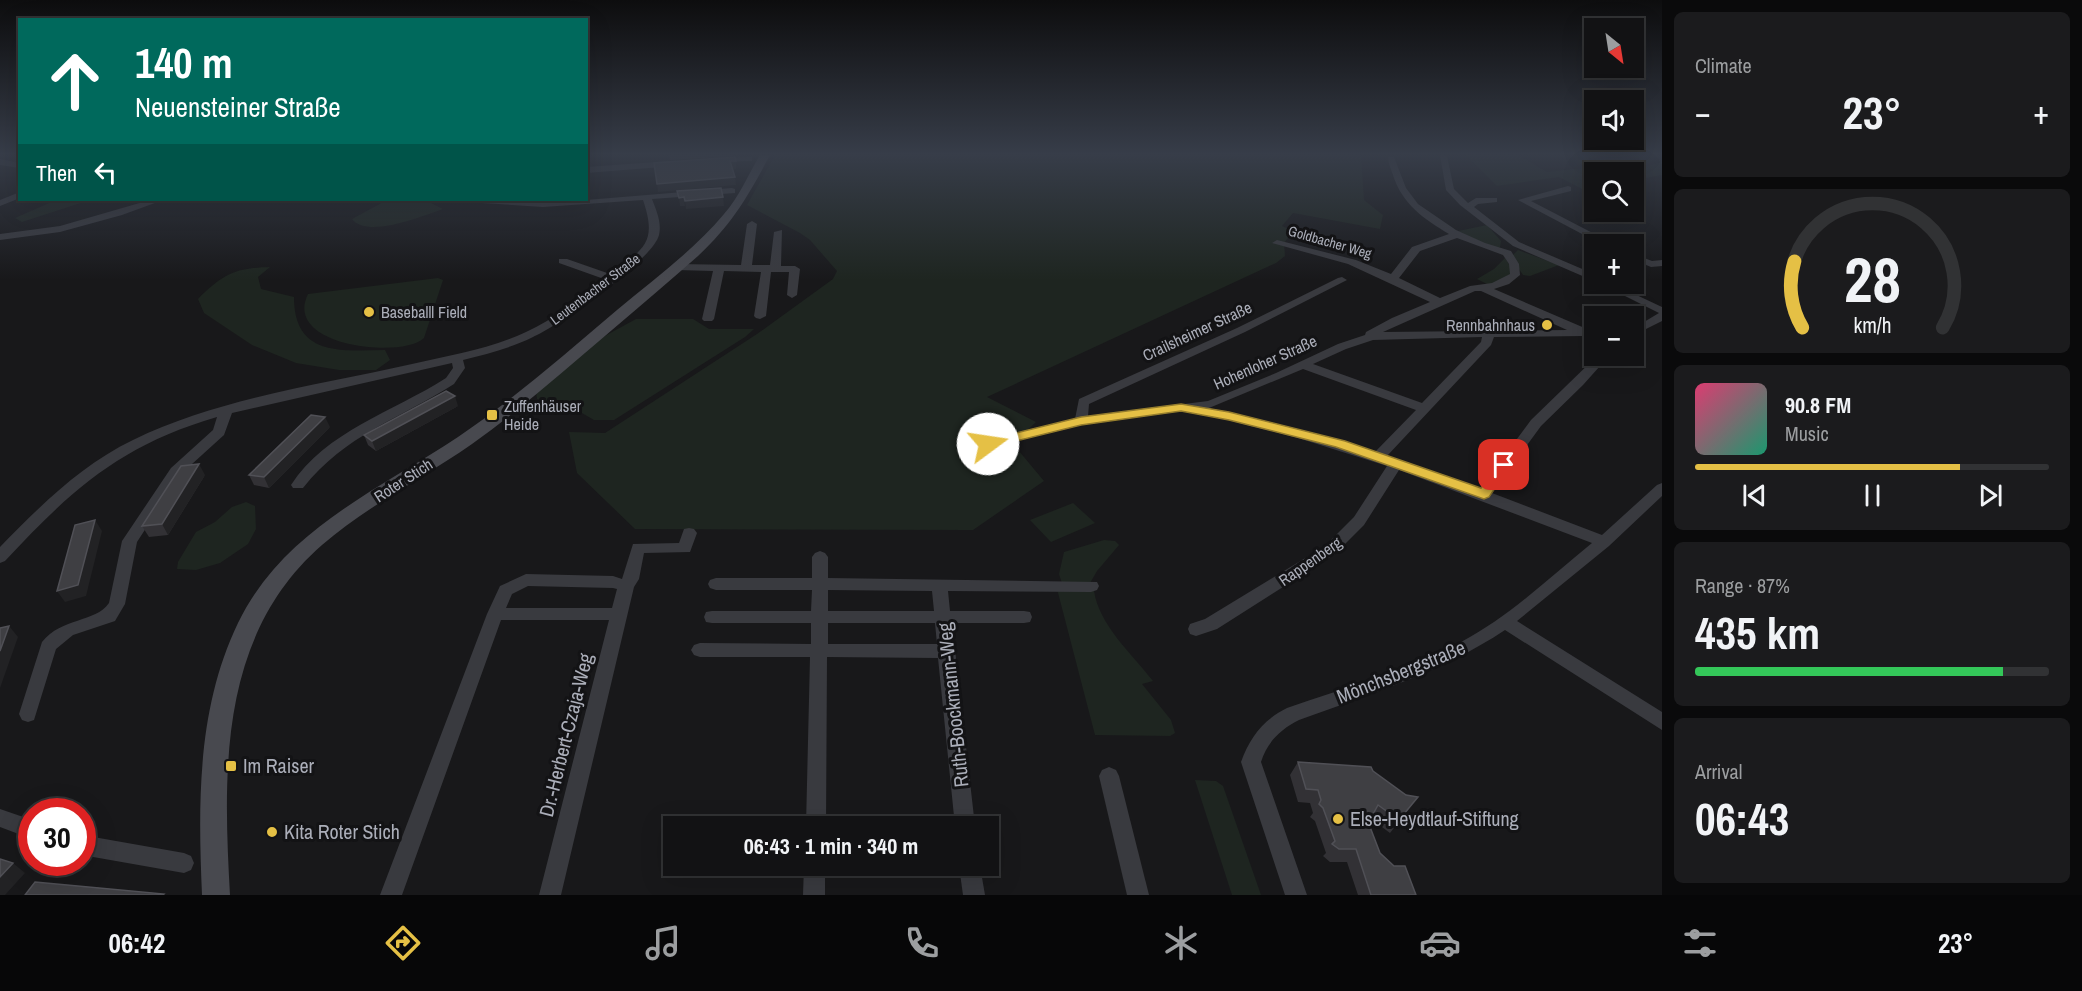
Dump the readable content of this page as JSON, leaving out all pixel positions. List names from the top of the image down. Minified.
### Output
{"streets":{"street":["Goldbacher Weg","Leutenbacher Straße","Crailsheimer Straße","Hohenloher Straße","Roter Stich","Rappenberg","Mönchsbergstraße","Ruth-Boockmann-Weg","Dr.-Herbert-Czaja-Weg"]},"crossings":[["Crailsheimer Straße","Hohenloher Straße"]],"places":{"other":["Baseballl Field","Rennbahnhaus","Else-Heydtlauf-Stiftung","Kita Roter Stich"],"transit":["Zuffenhäuser Heide","Im Raiser"]},"north":"bottom right","page":{"tile":["Climate",["Range · 87%","435 km"],["Arrival","06:43"]],"map_buttons":["+","−"],"turn":["140 m","Neuensteiner Straße"],"heat":["−","23°","+"],"then":"Then","song":["90.8 FM","Music"],"limit":"30","trip":"06:43 · 1 min · 340 m","tabs":["06:42","23°"],"gauge":["28","km/h"]}}
